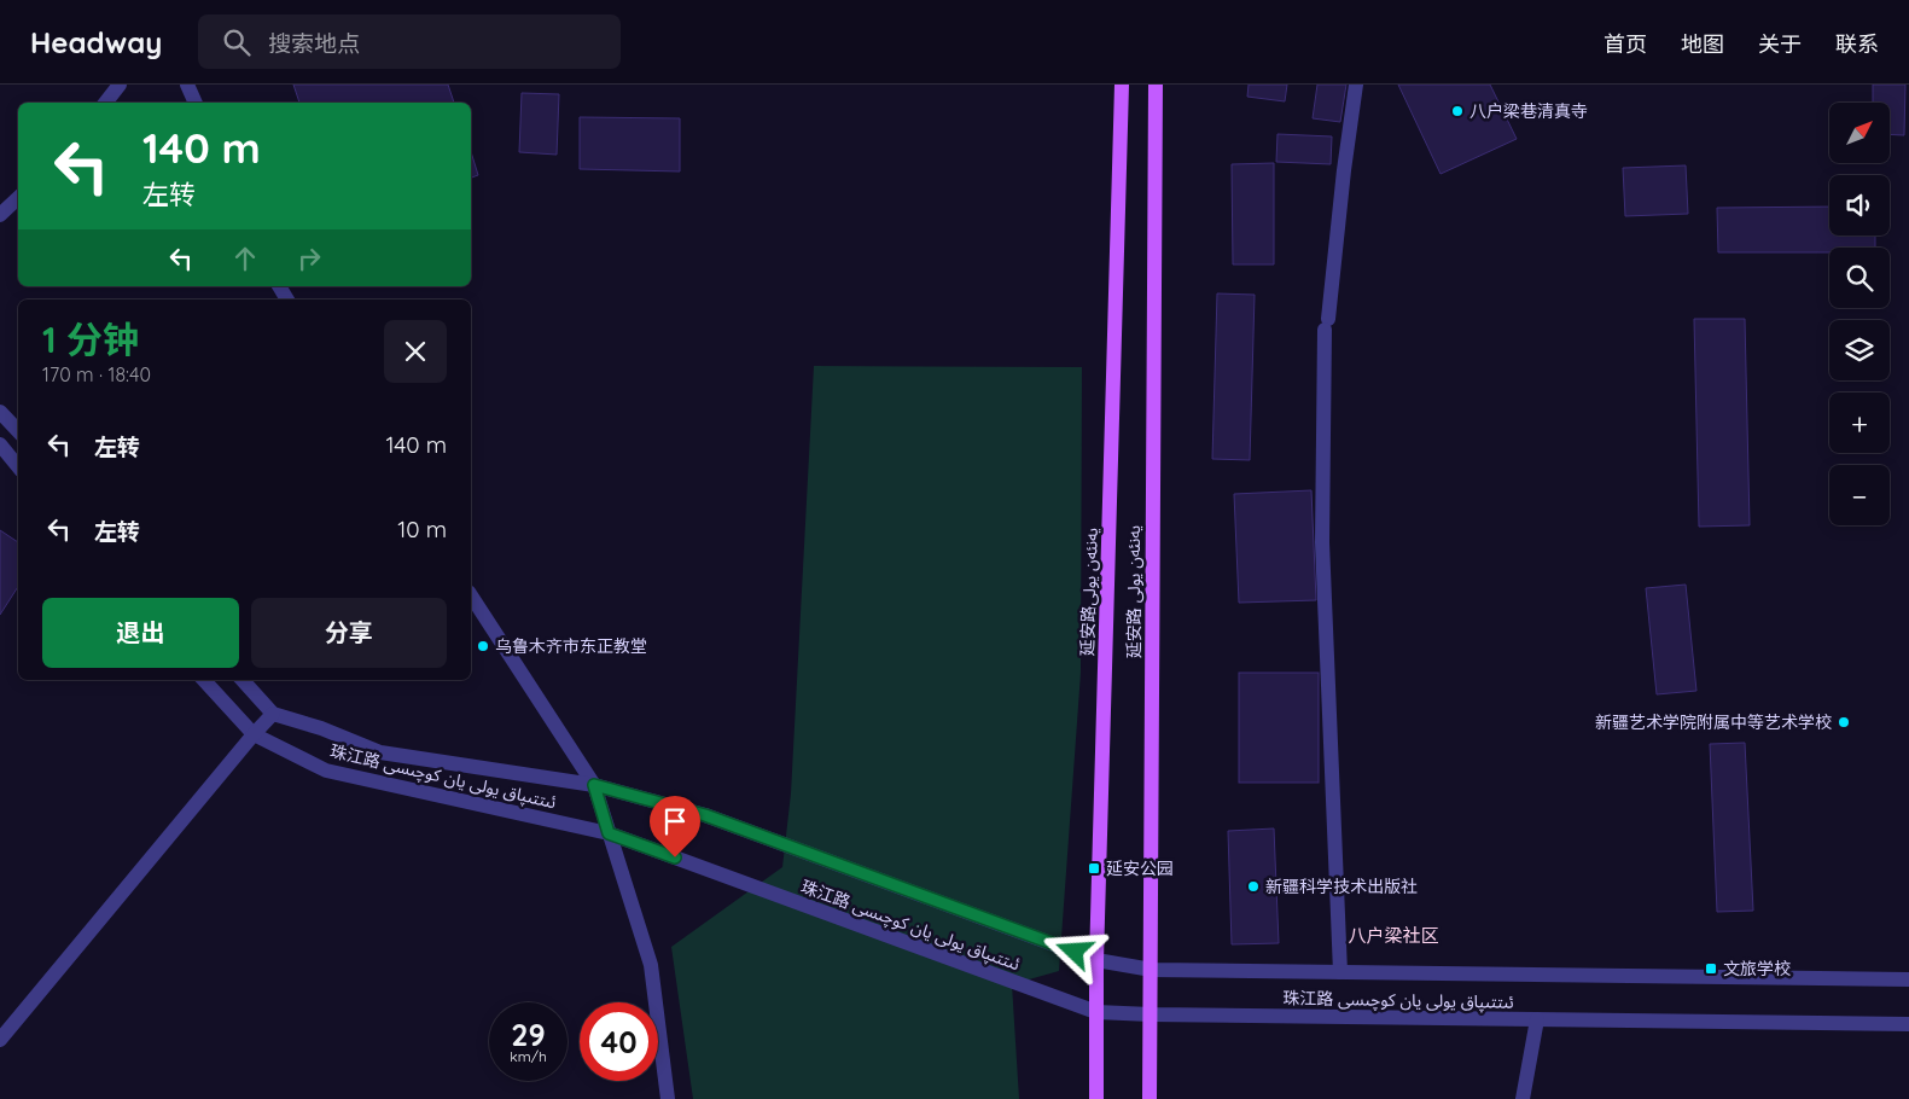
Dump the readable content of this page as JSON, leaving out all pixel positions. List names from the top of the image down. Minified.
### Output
{"streets":{"main road":["延安路يەنئەن يولى","延安路 يەنئەن يولى"],"street":["珠江路 ئىتتىپاق يولى يان كوچىسى"]},"crossings":[["延安路يەنئەن يولى","珠江路 ئىتتىپاق يولى يان كوچىسى"],["延安路 يەنئەن يولى","珠江路 ئىتتىپاق يولى يان كوچىسى"]],"districts":["八户梁社区"],"places":{"other":["八户梁巷清真寺","乌鲁木齐市东正教堂","新疆艺术学院附属中等艺术学校","新疆科学技术出版社"],"transit":["延安公园","文旅学校"]},"north":"top right","page":{"header":"Headway","search":"搜索地点","nav":["首页","地图","关于","联系"],"map_buttons":["+","−"],"turn":["140 m","左转"],"heading":["1 分钟","170 m · 18:40"],"list":[{"name":"左转","value":"140 m"},{"name":"左转","value":"10 m"}],"buttons":["退出","分享"],"speed":"29 km/h","limit":"40"}}
